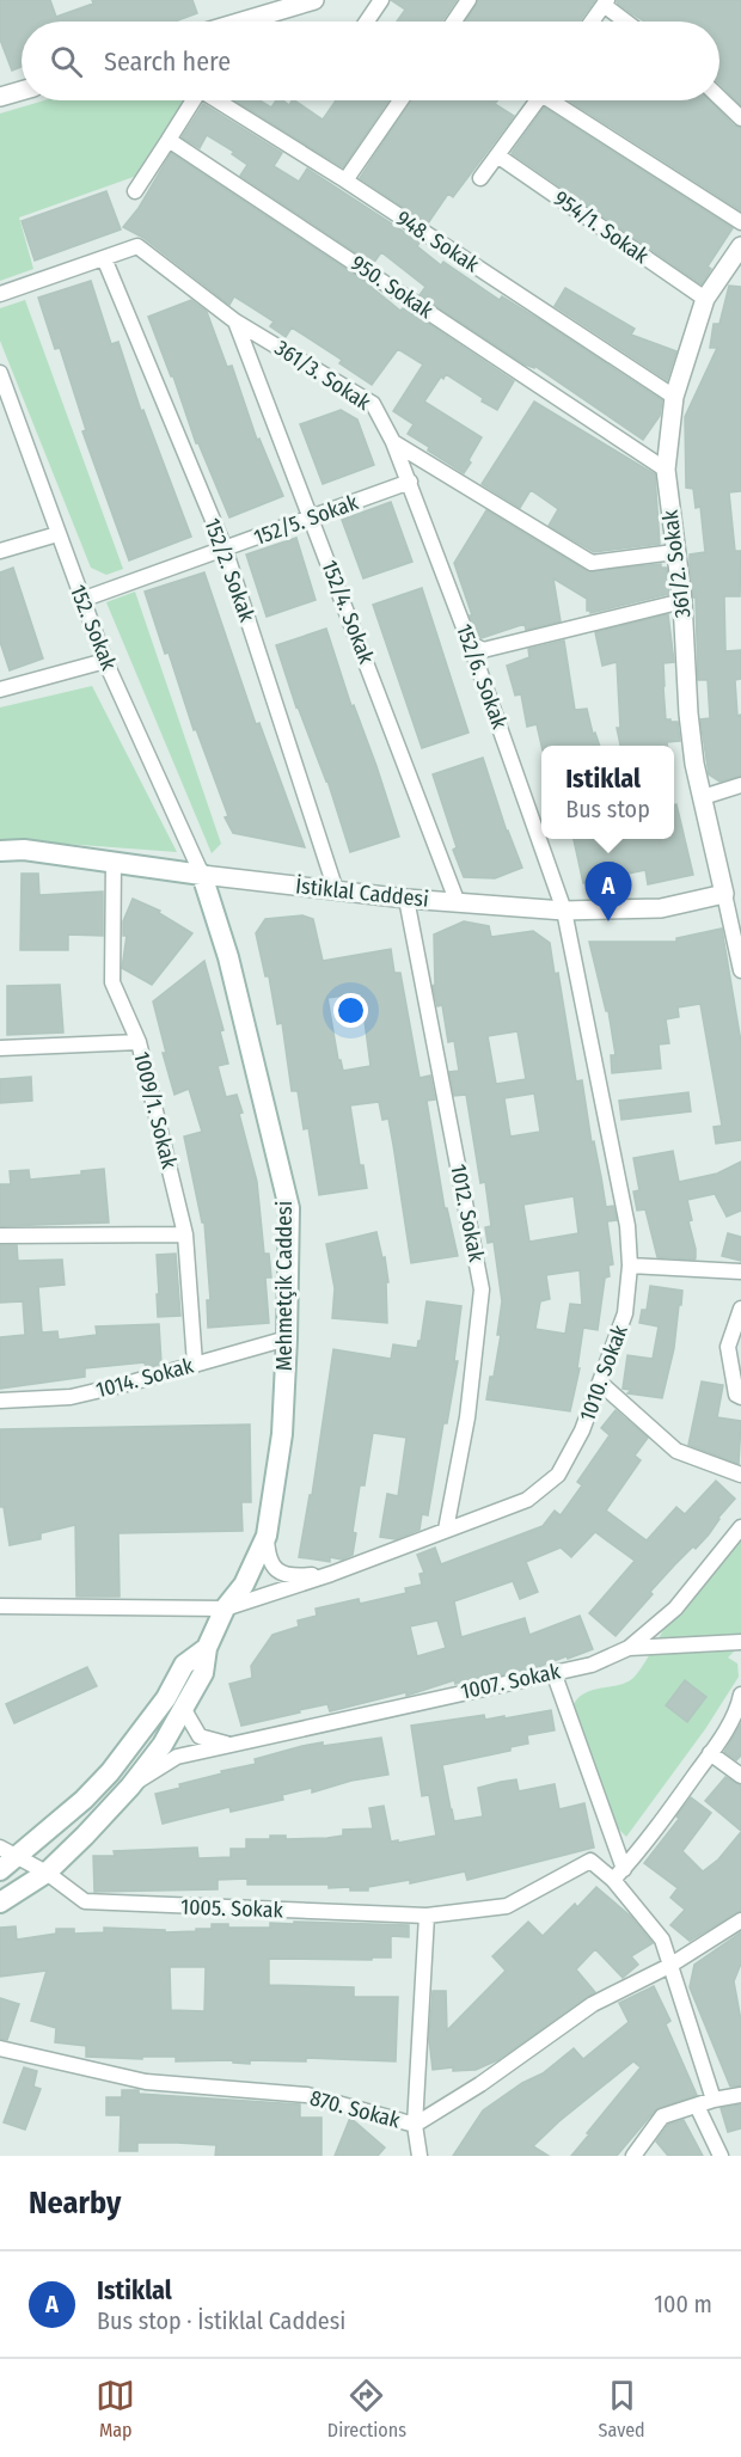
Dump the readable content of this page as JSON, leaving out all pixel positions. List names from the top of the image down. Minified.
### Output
{"streets":{"main road":["İstiklal Caddesi","Mehmetçik Caddesi"],"street":["954/1. Sokak","948. Sokak","950. Sokak","361/3. Sokak","152/5. Sokak","361/2. Sokak","152/2. Sokak","152/4. Sokak","152. Sokak","152/6. Sokak","1009/1. Sokak","1012. Sokak","1010. Sokak","1014. Sokak","1007. Sokak","1005. Sokak","870. Sokak"]},"crossings":[["954/1. Sokak","361/2. Sokak"],["948. Sokak","361/2. Sokak"],["950. Sokak","361/2. Sokak"],["361/3. Sokak","152/2. Sokak"],["361/3. Sokak","152/4. Sokak"],["361/3. Sokak","152/6. Sokak"],["152/5. Sokak","152/2. Sokak"],["152/5. Sokak","152/4. Sokak"],["152/5. Sokak","152. Sokak"],["152/5. Sokak","152/6. Sokak"],["361/2. Sokak","İstiklal Caddesi"],["152/2. Sokak","İstiklal Caddesi"],["152/4. Sokak","İstiklal Caddesi"],["152. Sokak","İstiklal Caddesi"],["152. Sokak","Mehmetçik Caddesi"],["152/6. Sokak","İstiklal Caddesi"],["152/6. Sokak","1010. Sokak"],["İstiklal Caddesi","1009/1. Sokak"],["İstiklal Caddesi","1012. Sokak"],["İstiklal Caddesi","Mehmetçik Caddesi"],["İstiklal Caddesi","1010. Sokak"],["1009/1. Sokak","1014. Sokak"],["1012. Sokak","1010. Sokak"],["Mehmetçik Caddesi","1010. Sokak"],["Mehmetçik Caddesi","1014. Sokak"],["Mehmetçik Caddesi","1007. Sokak"],["Mehmetçik Caddesi","1005. Sokak"]],"page":{"search":"Search here","popup":["Istiklal","Bus stop"],"pins":"A","heading":"Nearby","list":[{"mark":"A","name":"Istiklal","note":"Bus stop · İstiklal Caddesi","value":"100 m"}],"nav":["Map","Directions","Saved"]}}
